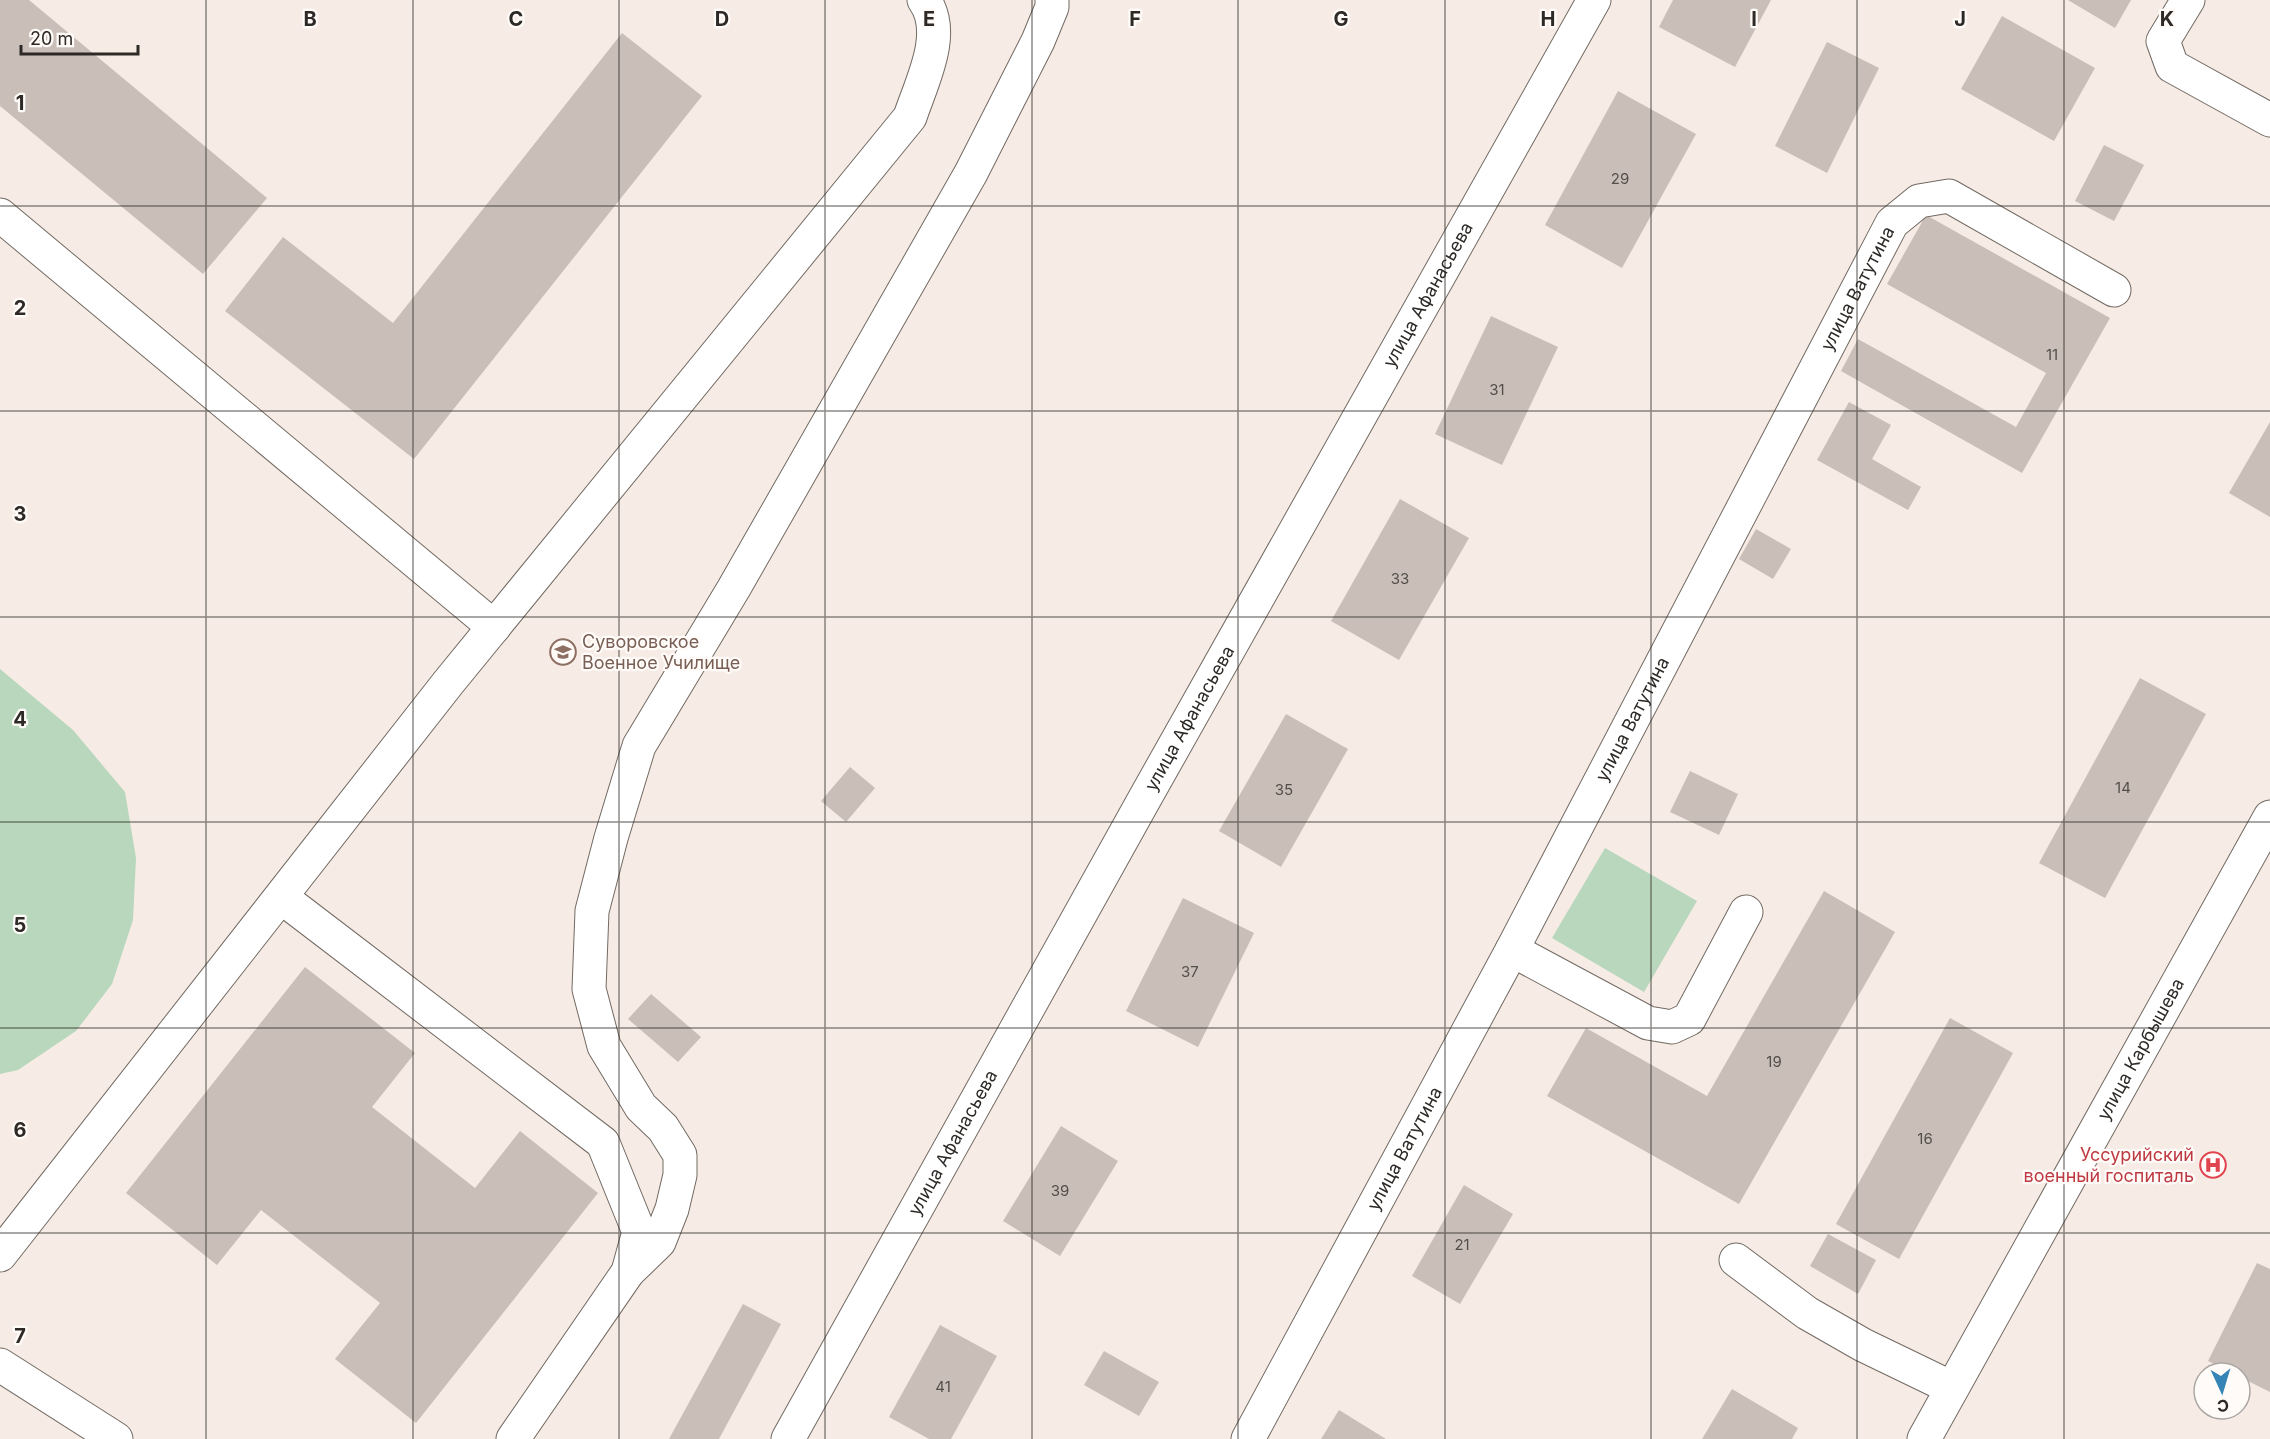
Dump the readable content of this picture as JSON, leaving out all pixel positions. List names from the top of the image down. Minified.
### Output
{"streets":{"street":["улица Ватутина","улица Афанасьева","улица Карбышева"]},"places":{"school or university":["Суворовское Военное Училище"],"hospital":["Уссурийский военный госпиталь"]},"house_numbers":["29","11","31","33","14","35","37","19","16","39","21","41"],"scale_bar":"20 m","north":"bottom","grid":{"columns":["B","C","D","E","F","G","H","I","J","K"],"rows":["1","2","3","4","5","6","7"]}}
